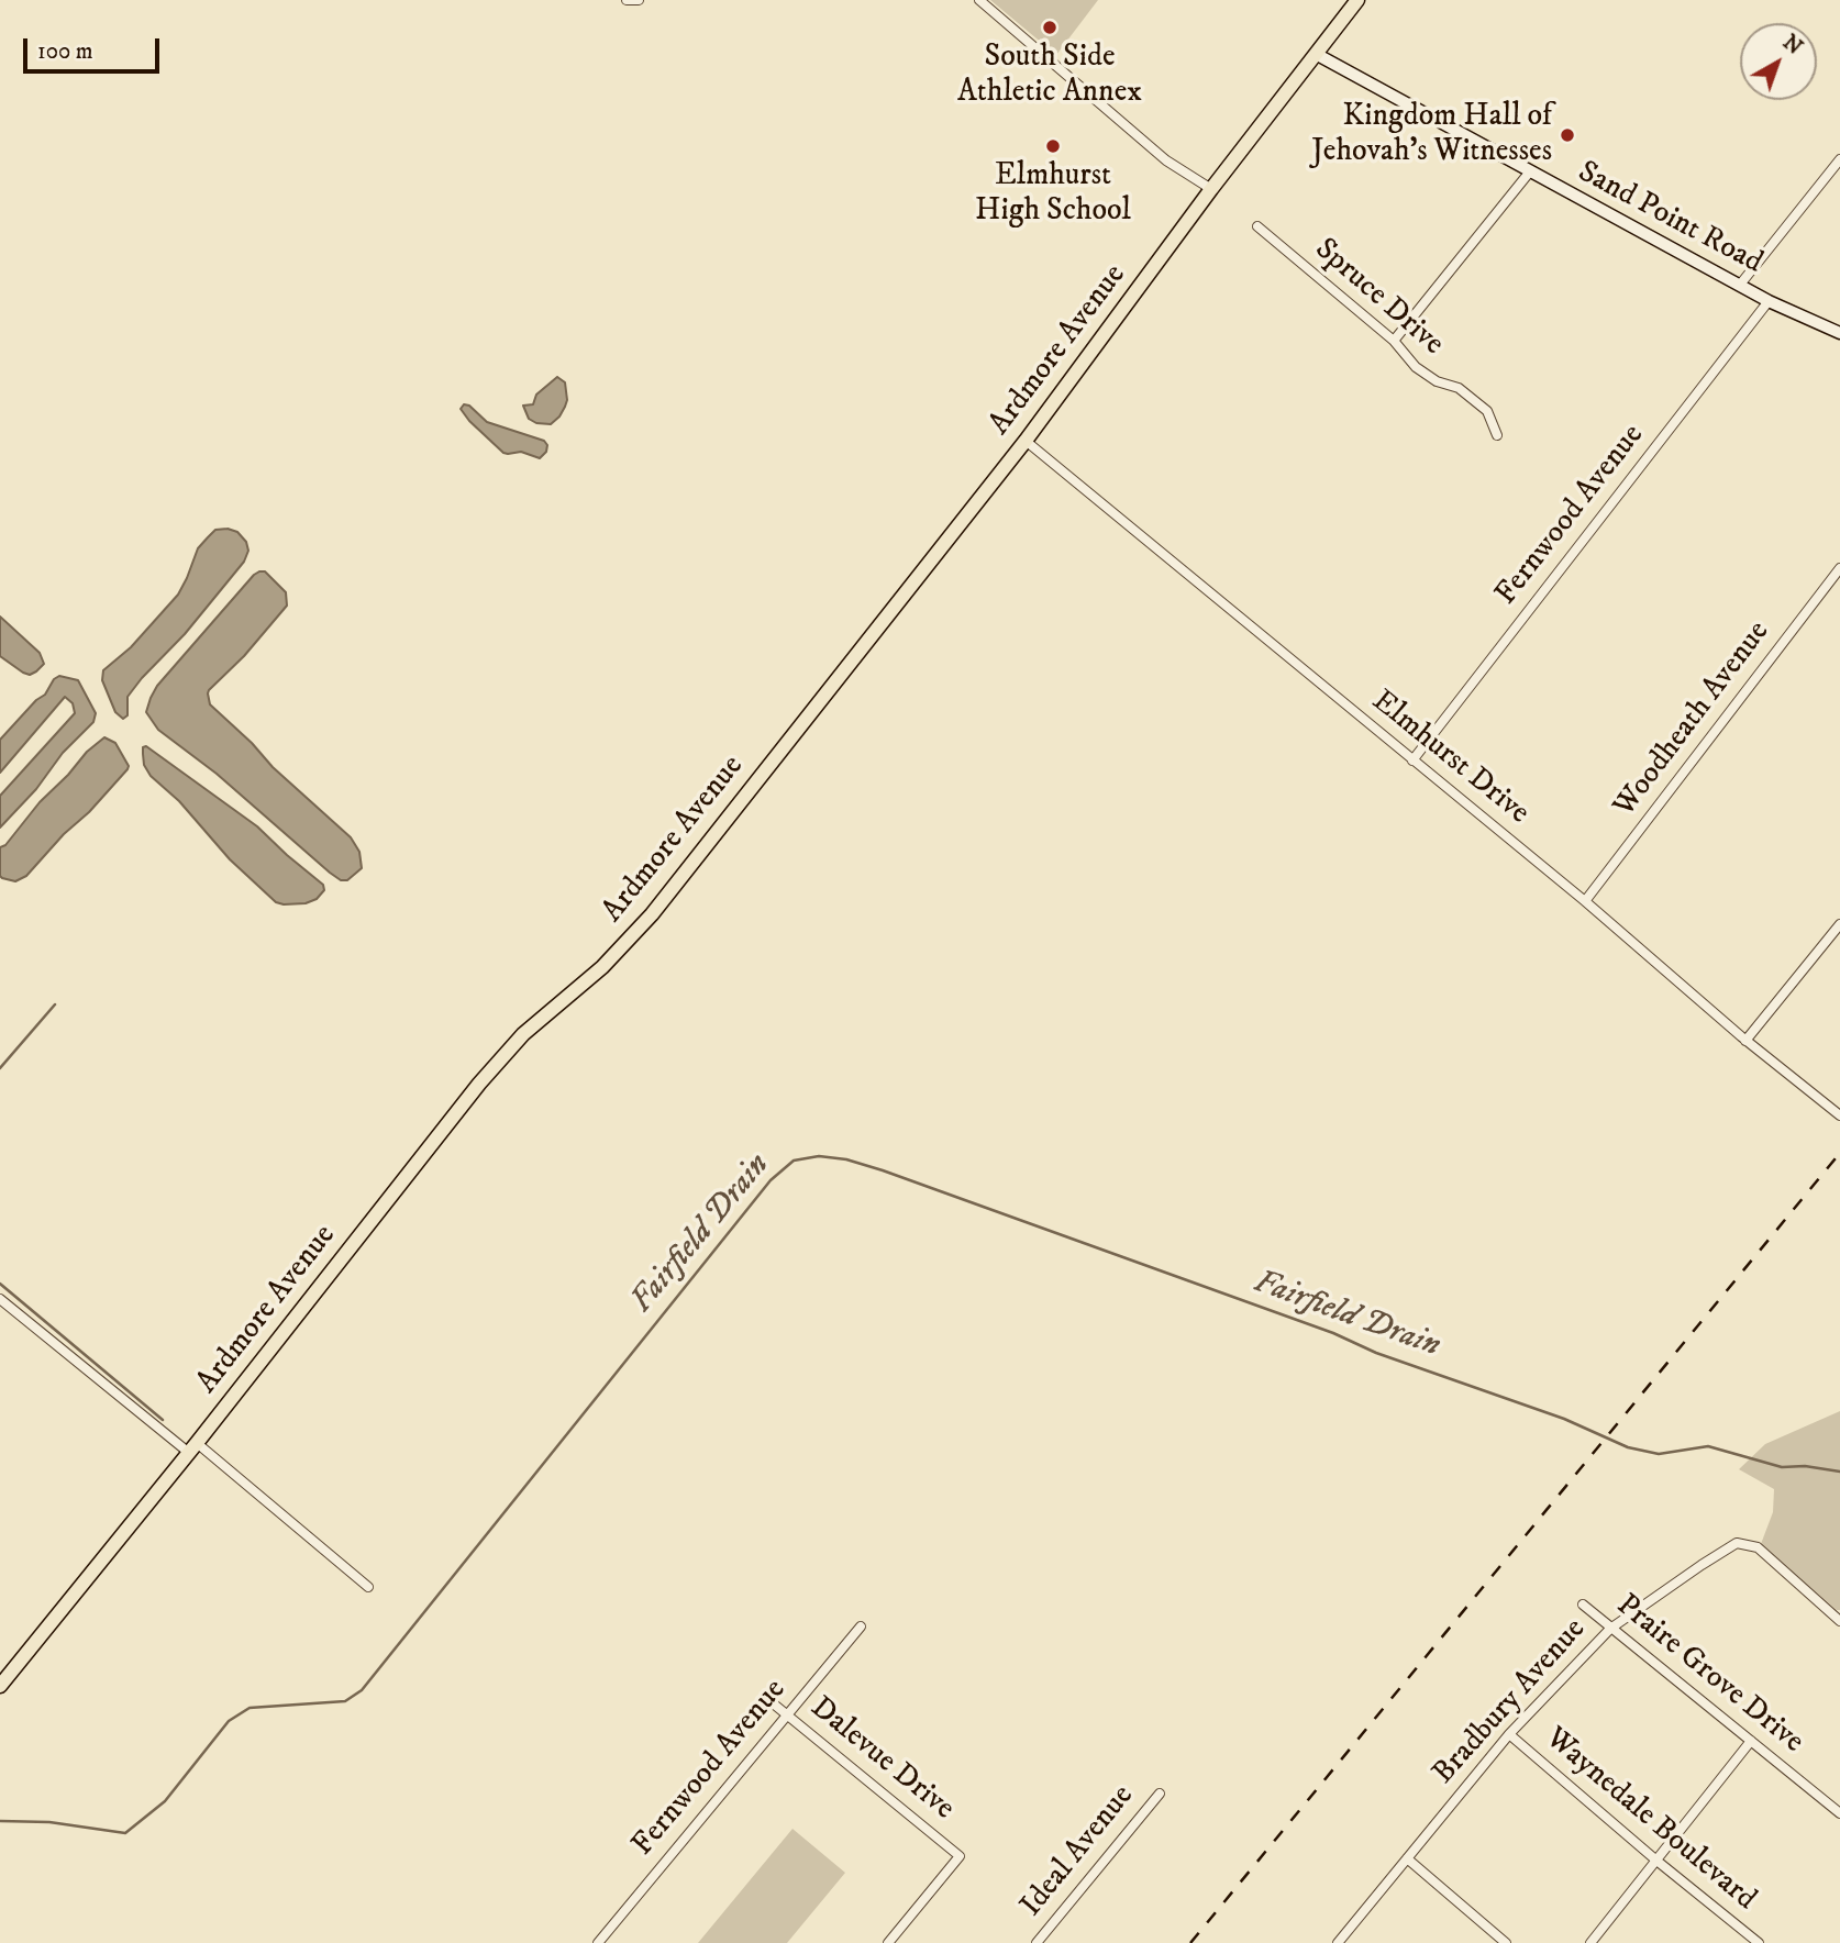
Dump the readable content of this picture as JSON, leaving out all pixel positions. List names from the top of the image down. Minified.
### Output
{"streets":{"main road":["Ardmore Avenue"],"street":["Sand Point Road","Spruce Drive","Fernwood Avenue","Woodheath Avenue","Elmhurst Drive","Praire Grove Drive","Bradbury Avenue","Dalevue Drive","Waynedale Boulevard","Ideal Avenue"]},"crossings":[["Sand Point Road","Ardmore Avenue"],["Sand Point Road","Fernwood Avenue"],["Ardmore Avenue","Elmhurst Drive"],["Fernwood Avenue","Elmhurst Drive"],["Fernwood Avenue","Dalevue Drive"],["Woodheath Avenue","Elmhurst Drive"],["Praire Grove Drive","Bradbury Avenue"],["Bradbury Avenue","Waynedale Boulevard"]],"water":["Fairfield Drain"],"places":["South Side Athletic Annex","Kingdom Hall of Jehovah's Witnesses","Elmhurst High School"],"scale_bar":"100 m","north":"top right"}
